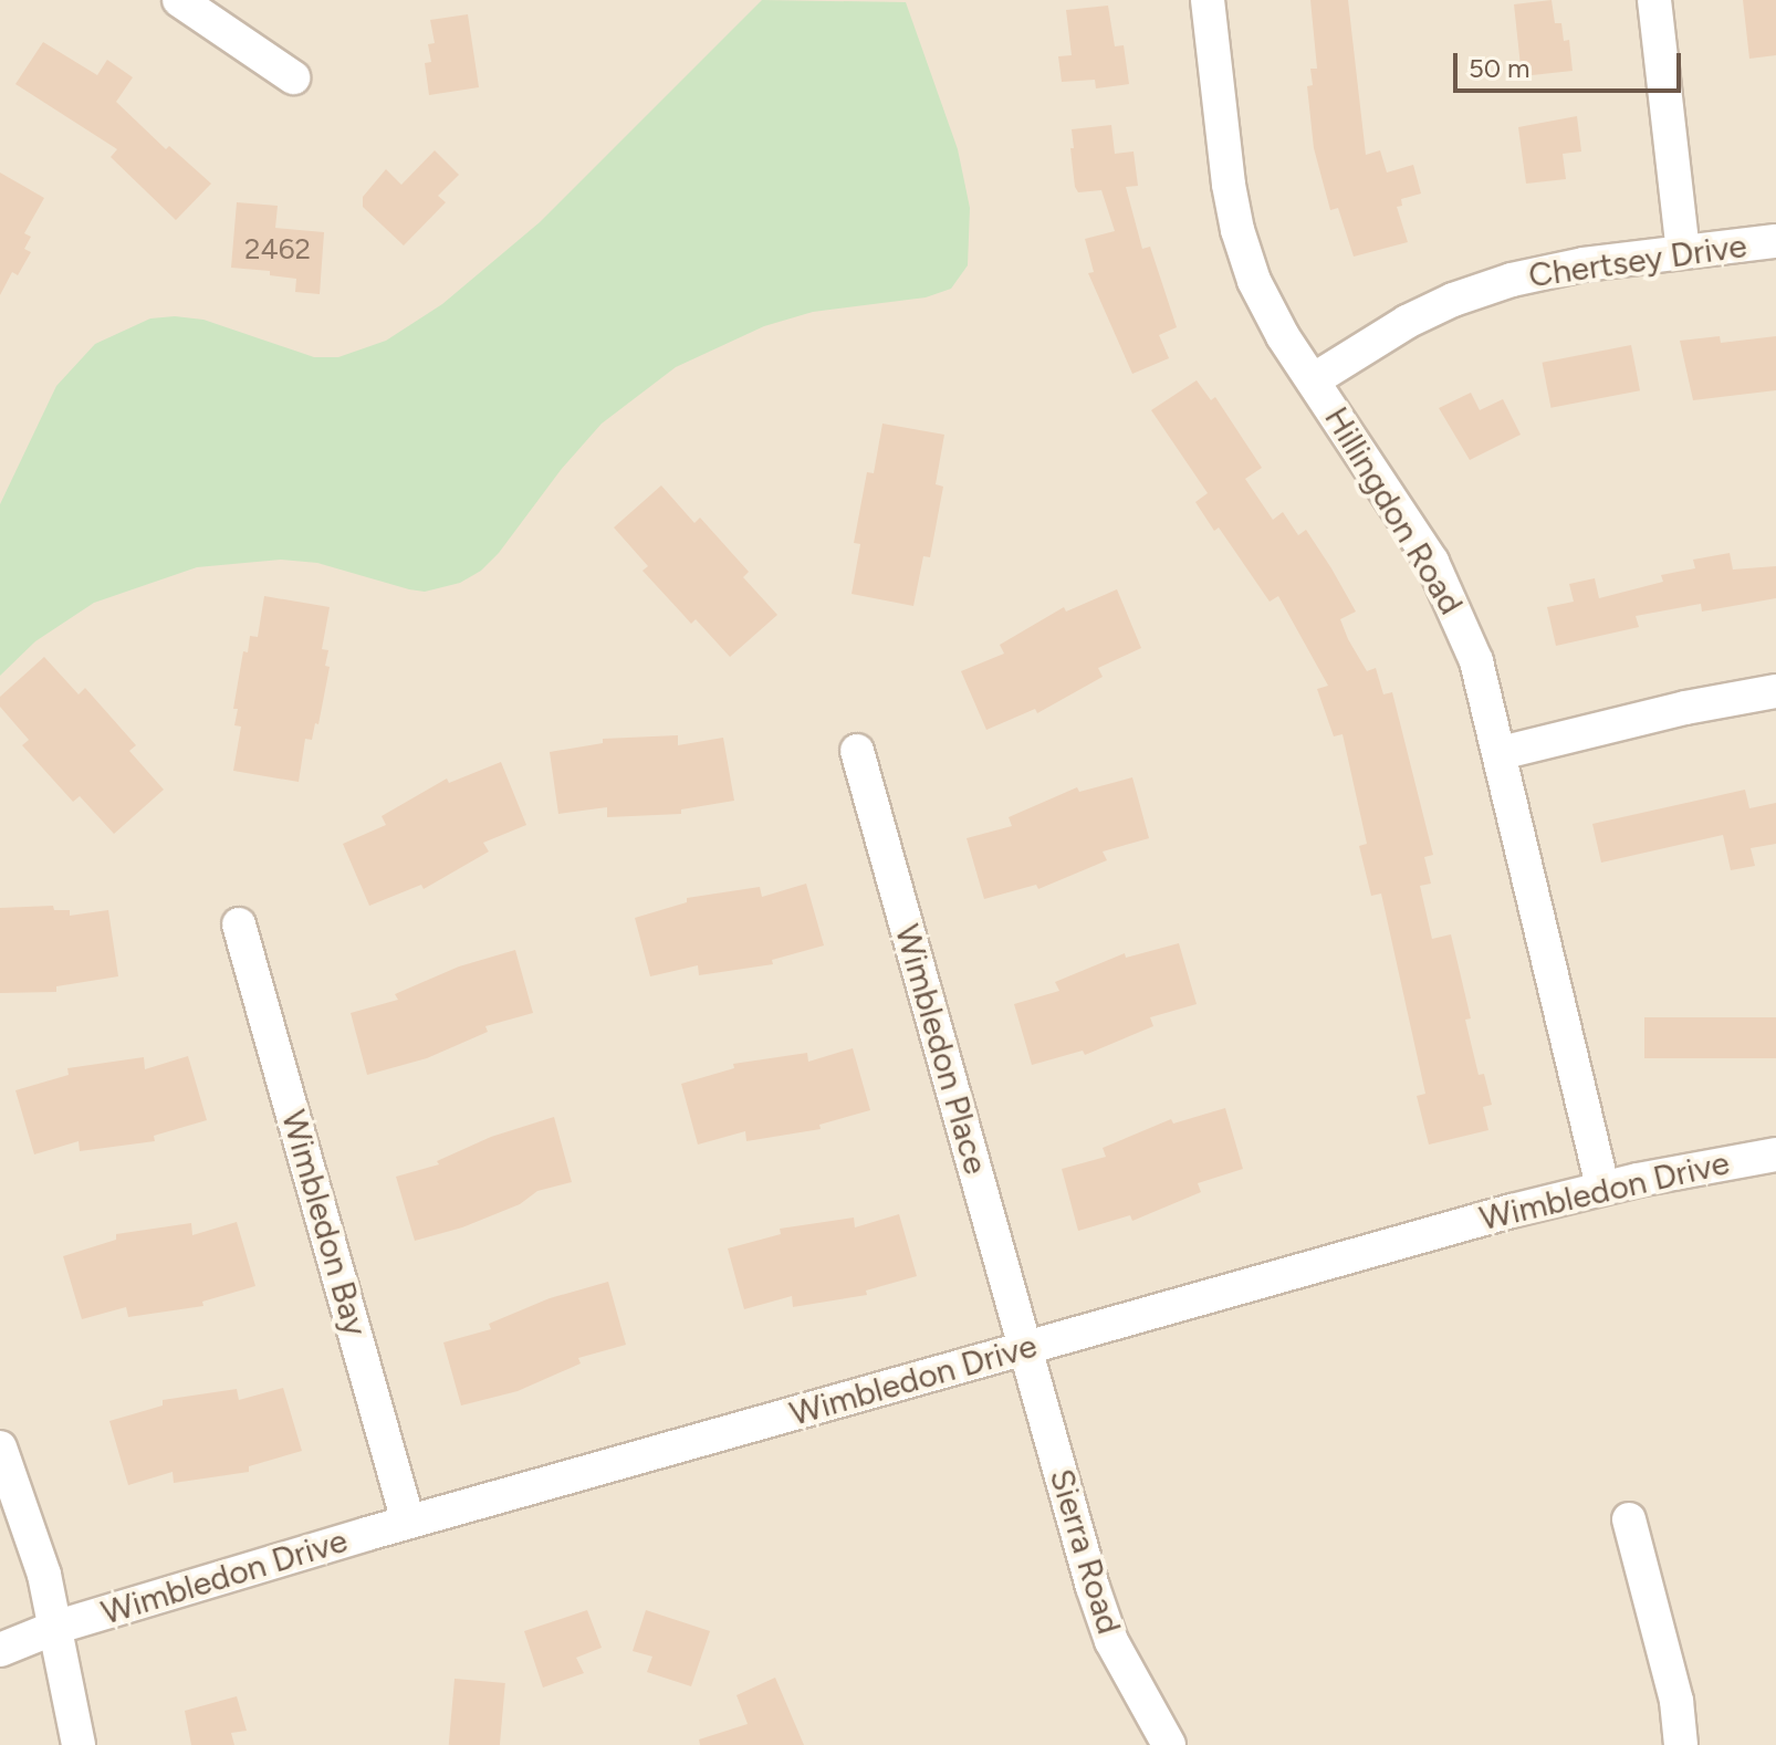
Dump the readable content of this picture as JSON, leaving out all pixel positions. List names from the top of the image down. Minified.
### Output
{"streets":{"street":["Chertsey Drive","Hillingdon Road","Wimbledon Place","Wimbledon Drive","Wimbledon Bay","Sierra Road"]},"crossings":[["Chertsey Drive","Hillingdon Road"],["Hillingdon Road","Wimbledon Drive"],["Wimbledon Place","Wimbledon Drive"],["Wimbledon Place","Sierra Road"],["Wimbledon Drive","Wimbledon Bay"],["Wimbledon Drive","Sierra Road"]],"house_numbers":["2462"],"scale_bar":"50 m"}
